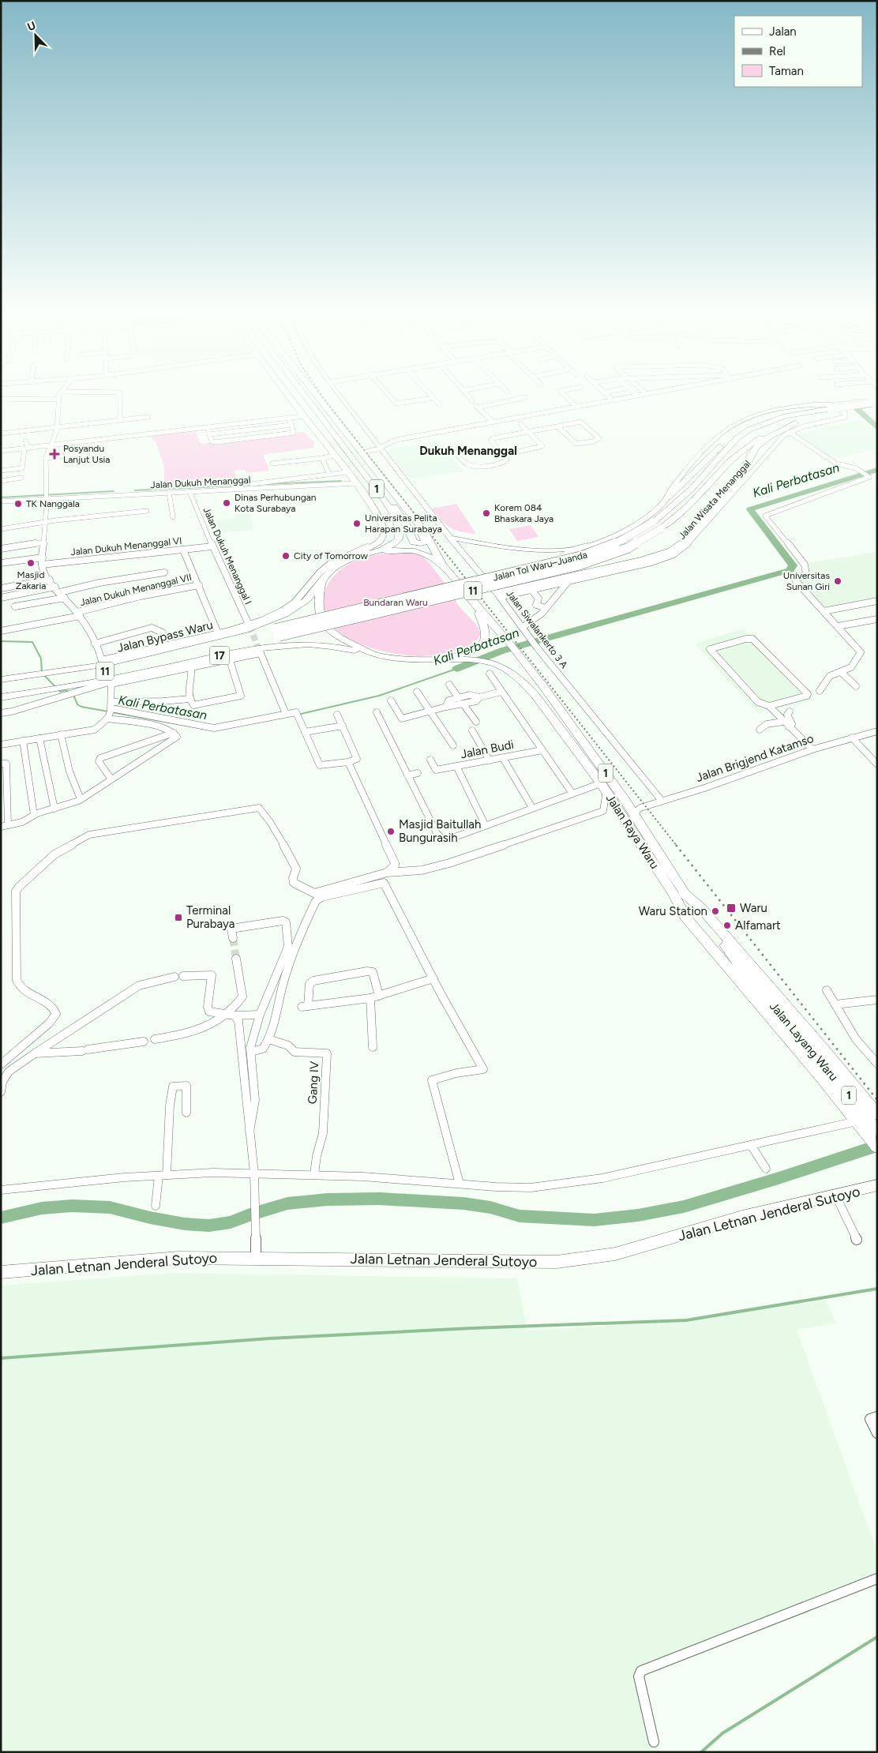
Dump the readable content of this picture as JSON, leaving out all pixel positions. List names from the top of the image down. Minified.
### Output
{"streets":{"highway":["1","Jalan Tol Waru–Juanda","11","Jalan Bypass Waru","17","Jalan Raya Waru","Jalan Layang Waru","Jalan Letnan Jenderal Sutoyo"],"main road":["Jalan Siwalankerto 3 A"],"street":["Jalan Dukuh Menanggal","Jalan Wisata Menanggal","Jalan Dukuh Menanggal VI","Jalan Dukuh Menanggal I","Jalan Dukuh Menanggal VII","Jalan Budi","Jalan Brigjend Katamso","Gang IV"]},"crossings":[["Jalan Dukuh Menanggal","1"],["Jalan Dukuh Menanggal","Jalan Dukuh Menanggal I"],["1","Jalan Bypass Waru"],["1","Jalan Raya Waru"],["Jalan Wisata Menanggal","Jalan Tol Waru–Juanda"],["Jalan Wisata Menanggal","Jalan Siwalankerto 3 A"],["Jalan Dukuh Menanggal VI","Jalan Dukuh Menanggal I"],["Jalan Dukuh Menanggal I","Jalan Bypass Waru"],["Jalan Tol Waru–Juanda","Jalan Bypass Waru"],["Jalan Siwalankerto 3 A","Jalan Brigjend Katamso"],["Jalan Bypass Waru","Jalan Raya Waru"],["Jalan Raya Waru","Jalan Layang Waru"]],"districts":["Dukuh Menanggal"],"water":["Kali Perbatasan"],"parks":["Bundaran Waru"],"places":{"health":["Posyandu Lanjut Usia"],"other":["Dinas Perhubungan Kota Surabaya","TK Nanggala","Korem 084 Bhaskara Jaya","Universitas Pelita Harapan Surabaya","City of Tomorrow","Masjid Zakaria","Universitas Sunan Giri","Masjid Baitullah Bungurasih","Waru Station","Alfamart"],"transit":["Waru","Terminal Purabaya"]},"legend":["Jalan","Rel","Taman"],"north":"top left"}
